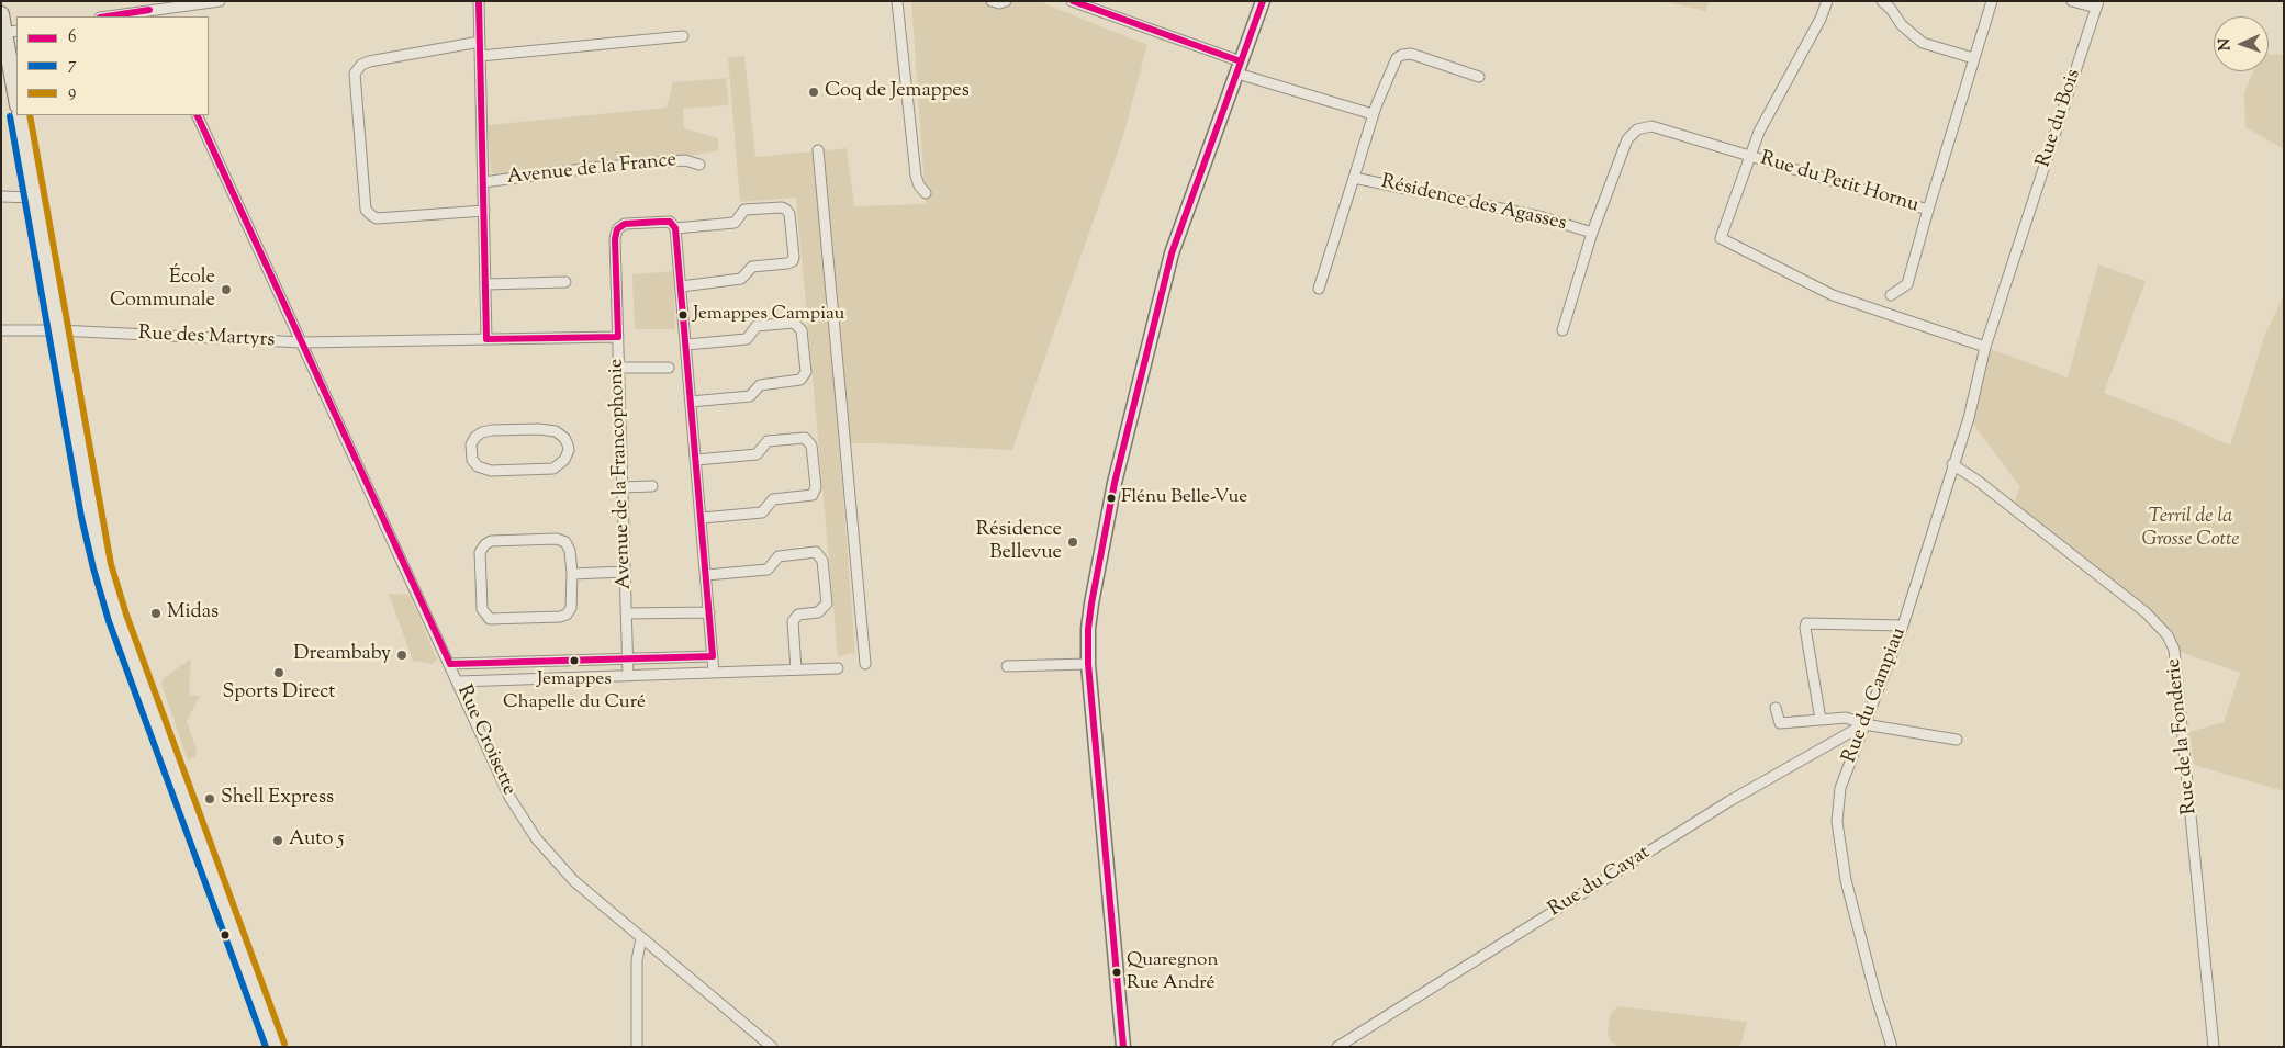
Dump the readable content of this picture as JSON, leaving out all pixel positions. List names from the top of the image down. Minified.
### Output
{"streets":{"street":["Rue du Bois","Avenue de la France","Rue du Petit Hornu","Résidence des Agasses","Rue des Martyrs","Avenue de la Francophonie","Rue du Campiau","Rue de la Fonderie","Rue Croisette","Rue du Cayat"]},"crossings":[["Rue du Bois","Rue du Campiau"],["Rue du Petit Hornu","Résidence des Agasses"],["Rue des Martyrs","Avenue de la Francophonie"],["Rue des Martyrs","Rue Croisette"],["Rue du Campiau","Rue de la Fonderie"],["Rue du Campiau","Rue du Cayat"]],"parks":["Terril de la Grosse Cotte"],"places":["Coq de Jemappes","École Communale","Jemappes Campiau","Flénu Belle-Vue","Résidence Bellevue","Midas","Dreambaby","Jemappes Chapelle du Curé","Sports Direct","Shell Express","Auto 5","Quaregnon Rue André"],"lines":["transit line 6","transit line 9","transit line 7"],"legend":["6","7","9"],"north":"left"}
